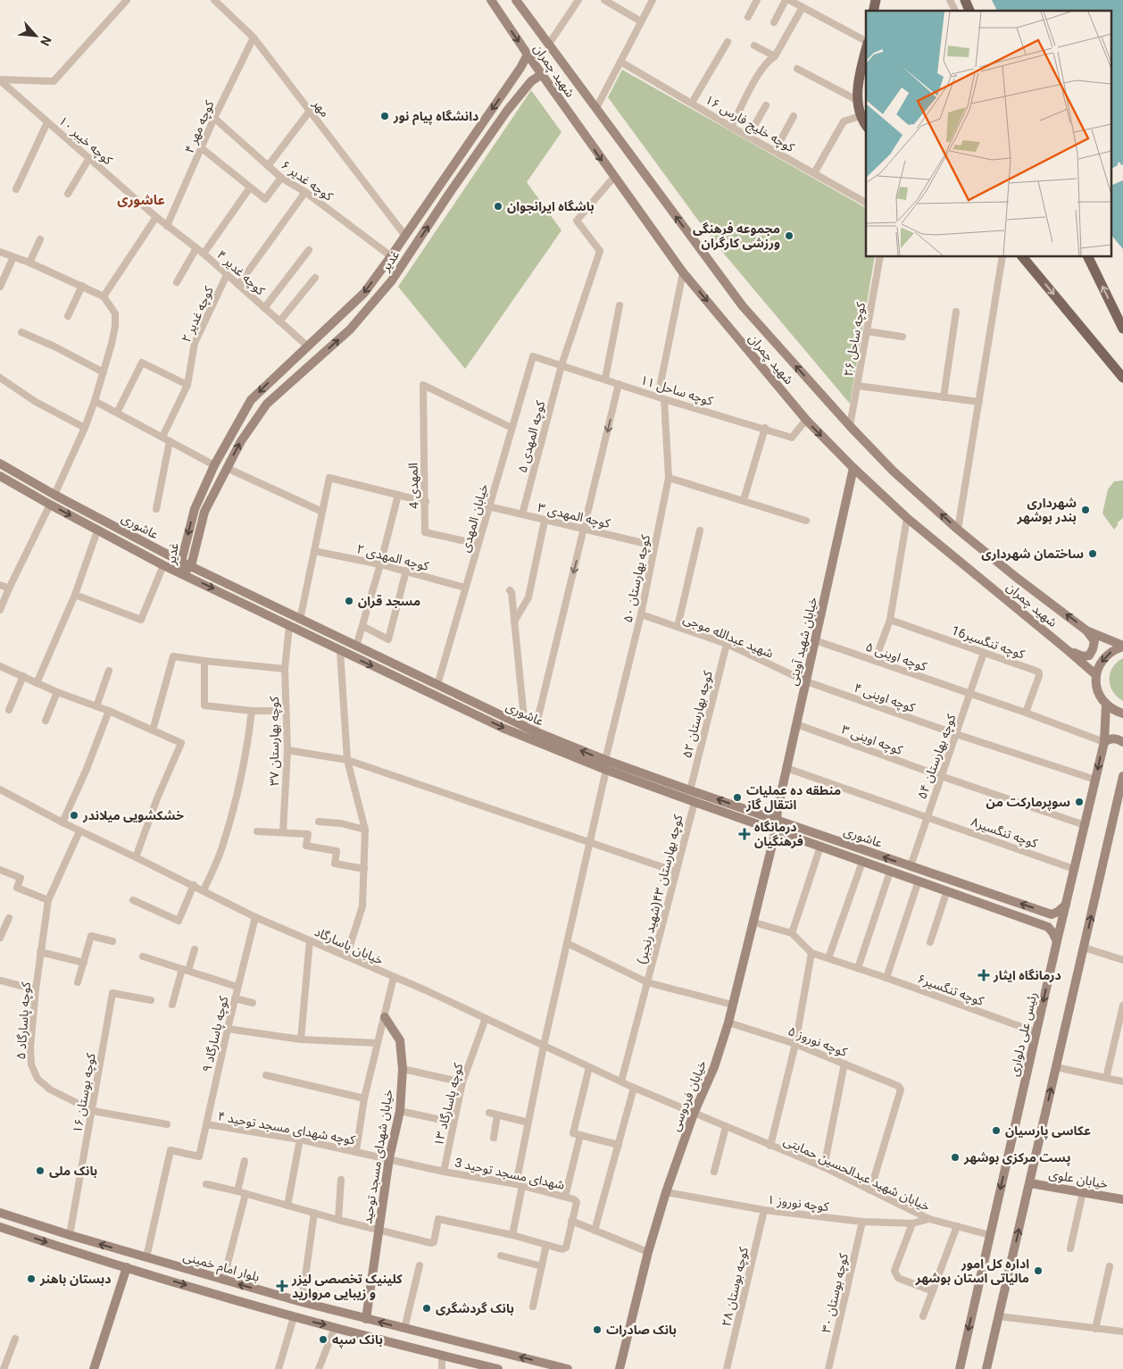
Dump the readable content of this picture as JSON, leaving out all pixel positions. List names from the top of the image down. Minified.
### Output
{"streets":{"street":["شهید چمران","مهر","کوچه خلیج فارس ۱۶","کوچه مهر ۴","کوچه خیبر ۱۰","کوچه غدیر ۶","غدیر","کوچه غدیر ۴","کوچه غدیر ۲","کوچه ساحل ۲۶","کوچه ساحل ۱۱","کوچه المهدی ۵","المهدی 4","کوچه المهدی ۳","خیابان المهدی","عاشوری","کوچه المهدی ۲","کوچه بهارستان ۵۰","شهید عبدالله موجی","خیابان شهید آوینی","کوچه تنگسیر16","کوچه اوینی ۵","کوچه اوینی ۴","کوچه بهارستان ۵۲","کوچه اوینی ۳","کوچه بهارستان ۳۷","کوچه بهارستان ۵۴","کوچه تنگسیر۸","کوچه بهارستان ۴۳(شهید رنجبر)","خیابان پاسارگاد","کوچه تنگسیر۶","کوچه پاسارگاد ۵","کوچه پاسارگاد ۹","رئیس علی دلواری","کوچه نوروز ۵","کوچه بوستان ۱۶","خیابان فردوسی","کوچه پاسارگاد ۱۳","کوچه شهدای مسجد توحید ۴","خیابان شهدای مسجد توحید","شهدای مسجد توحید 3","خیابان شهید عبدالحسین حمایتی","خیابان علوی","کوچه نوروز ۱","بلوار امام خمینی","کوچه بوستان ۲۸","کوچه بوستان ۳۰"]},"crossings":[["شهید چمران","غدیر"],["شهید چمران","کوچه ساحل ۲۶"],["شهید چمران","کوچه ساحل ۱۱"],["شهید چمران","کوچه المهدی ۵"],["شهید چمران","کوچه بهارستان ۵۰"],["شهید چمران","خیابان شهید آوینی"],["مهر","کوچه مهر ۴"],["مهر","غدیر"],["کوچه مهر ۴","کوچه غدیر ۶"],["کوچه مهر ۴","کوچه غدیر ۴"],["کوچه خیبر ۱۰","کوچه غدیر ۴"],["کوچه غدیر ۶","غدیر"],["غدیر","کوچه غدیر ۴"],["غدیر","عاشوری"],["کوچه غدیر ۴","کوچه غدیر ۲"],["کوچه ساحل ۱۱","کوچه المهدی ۵"],["کوچه ساحل ۱۱","خیابان المهدی"],["کوچه ساحل ۱۱","کوچه بهارستان ۵۰"],["کوچه المهدی ۵","کوچه المهدی ۳"],["المهدی 4","خیابان المهدی"],["کوچه المهدی ۳","خیابان المهدی"],["کوچه المهدی ۳","کوچه بهارستان ۵۰"],["خیابان المهدی","عاشوری"],["خیابان المهدی","کوچه المهدی ۲"],["عاشوری","کوچه بهارستان ۵۰"],["عاشوری","خیابان شهید آوینی"],["عاشوری","کوچه بهارستان ۵۲"],["عاشوری","کوچه بهارستان ۳۷"],["عاشوری","کوچه بهارستان ۵۴"],["عاشوری","کوچه بهارستان ۴۳(شهید رنجبر)"],["عاشوری","رئیس علی دلواری"],["عاشوری","خیابان فردوسی"],["کوچه بهارستان ۵۰","شهید عبدالله موجی"],["کوچه بهارستان ۵۰","خیابان پاسارگاد"],["کوچه بهارستان ۵۰","شهدای مسجد توحید 3"],["شهید عبدالله موجی","خیابان شهید آوینی"],["شهید عبدالله موجی","کوچه اوینی ۴"],["شهید عبدالله موجی","کوچه بهارستان ۵۲"],["خیابان شهید آوینی","کوچه اوینی ۵"],["خیابان شهید آوینی","کوچه اوینی ۴"],["خیابان شهید آوینی","کوچه اوینی ۳"],["خیابان شهید آوینی","کوچه تنگسیر۸"],["خیابان شهید آوینی","خیابان فردوسی"],["کوچه تنگسیر16","کوچه اوینی ۵"],["کوچه تنگسیر16","کوچه بهارستان ۵۴"],["کوچه اوینی ۵","کوچه بهارستان ۵۴"],["کوچه اوینی ۵","رئیس علی دلواری"],["کوچه اوینی ۴","کوچه بهارستان ۵۴"],["کوچه اوینی ۴","رئیس علی دلواری"],["کوچه اوینی ۳","کوچه بهارستان ۵۴"],["کوچه اوینی ۳","رئیس علی دلواری"],["کوچه بهارستان ۵۴","کوچه تنگسیر۸"],["کوچه تنگسیر۸","رئیس علی دلواری"],["کوچه بهارستان ۴۳(شهید رنجبر)","خیابان پاسارگاد"],["خیابان پاسارگاد","کوچه پاسارگاد ۵"],["خیابان پاسارگاد","کوچه پاسارگاد ۹"],["خیابان پاسارگاد","خیابان فردوسی"],["خیابان پاسارگاد","کوچه پاسارگاد ۱۳"],["خیابان پاسارگاد","خیابان شهید عبدالحسین حمایتی"],["کوچه تنگسیر۶","رئیس علی دلواری"],["کوچه پاسارگاد ۵","کوچه بوستان ۱۶"],["کوچه پاسارگاد ۹","کوچه شهدای مسجد توحید ۴"],["کوچه پاسارگاد ۹","بلوار امام خمینی"],["رئیس علی دلواری","خیابان شهید عبدالحسین حمایتی"],["کوچه نوروز ۵","خیابان فردوسی"],["کوچه نوروز ۵","خیابان شهید عبدالحسین حمایتی"],["کوچه بوستان ۱۶","بلوار امام خمینی"],["خیابان فردوسی","خیابان شهید عبدالحسین حمایتی"],["خیابان فردوسی","کوچه نوروز ۱"],["کوچه پاسارگاد ۱۳","کوچه شهدای مسجد توحید ۴"],["کوچه پاسارگاد ۱۳","شهدای مسجد توحید 3"],["کوچه شهدای مسجد توحید ۴","خیابان شهدای مسجد توحید"],["کوچه شهدای مسجد توحید ۴","شهدای مسجد توحید 3"],["خیابان شهدای مسجد توحید","بلوار امام خمینی"],["خیابان شهید عبدالحسین حمایتی","کوچه نوروز ۱"],["کوچه نوروز ۱","کوچه بوستان ۲۸"],["کوچه نوروز ۱","کوچه بوستان ۳۰"]],"districts":["عاشوری"],"places":{"other":["دانشگاه پیام نور","باشگاه ایرانجوان","مجموعه فرهنگی ورزشی کارگران","شهرداری بندر بوشهر","ساختمان شهرداری","مسجد قران","منطقه ده عملیات انتقال گاز","سوپرمارکت من","خشکشویی میلاندر","عکاسی پارسیان","پست مرکزی بوشهر","بانک ملی","اداره کل امور مالیاتی استان بوشهر","دبستان باهنر","بانک گردشگری","بانک صادرات","بانک سپه"],"health":["درمانگاه فرهنگیان","درمانگاه ایثار","کلینیک تخصصی لیزر و زیبایی مروارید"]},"north":"bottom right"}
